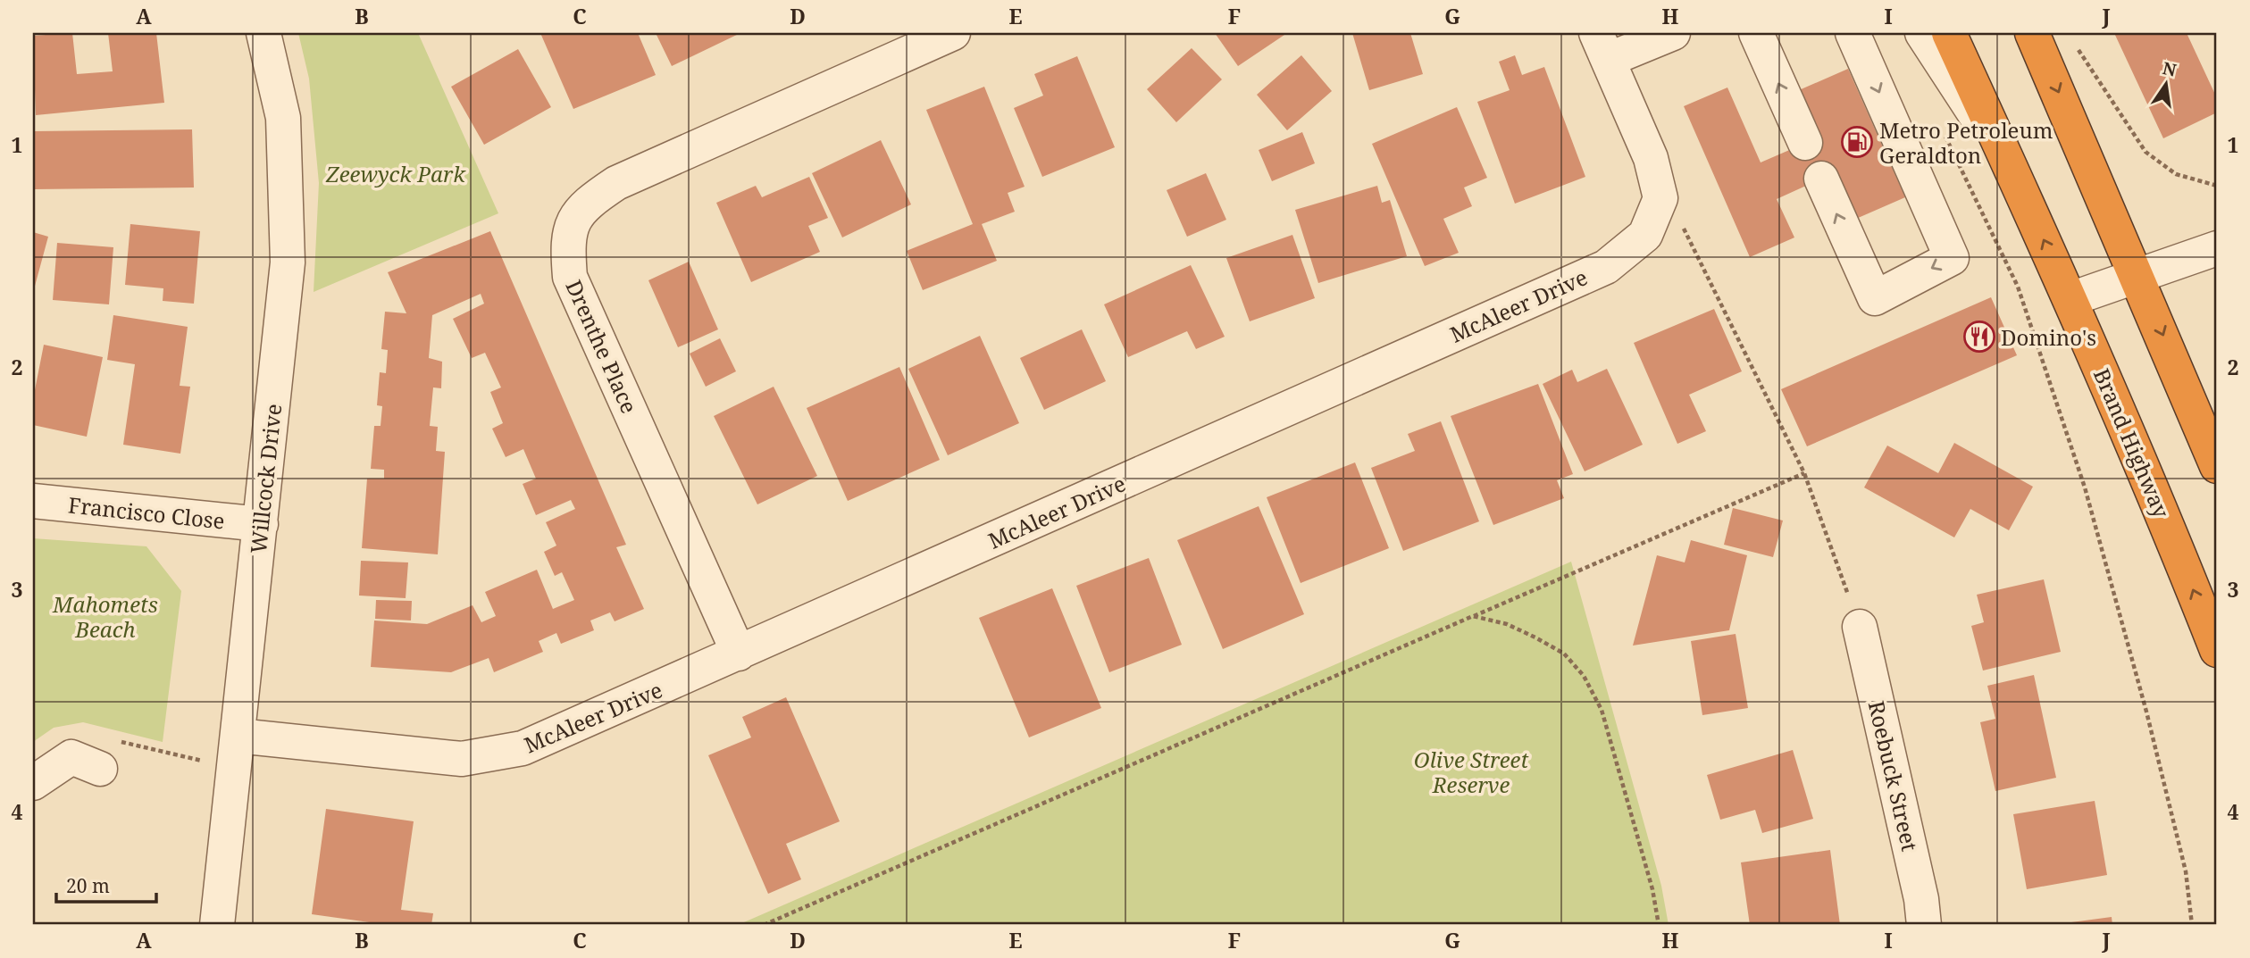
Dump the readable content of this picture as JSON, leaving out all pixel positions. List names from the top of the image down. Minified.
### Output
{"streets":{"highway":["Brand Highway"],"street":["McAleer Drive","Drenthe Place","Willcock Drive","Francisco Close","Roebuck Street"]},"crossings":[["McAleer Drive","Drenthe Place"],["McAleer Drive","Willcock Drive"],["Willcock Drive","Francisco Close"]],"parks":["Zeewyck Park","Mahomets Beach","Olive Street Reserve"],"places":{"fuel station":["Metro Petroleum Geraldton"],"restaurant":["Domino's"]},"scale_bar":"20 m","north":"top","grid":{"columns":["A","B","C","D","E","F","G","H","I","J"],"rows":["1","2","3","4"]}}
